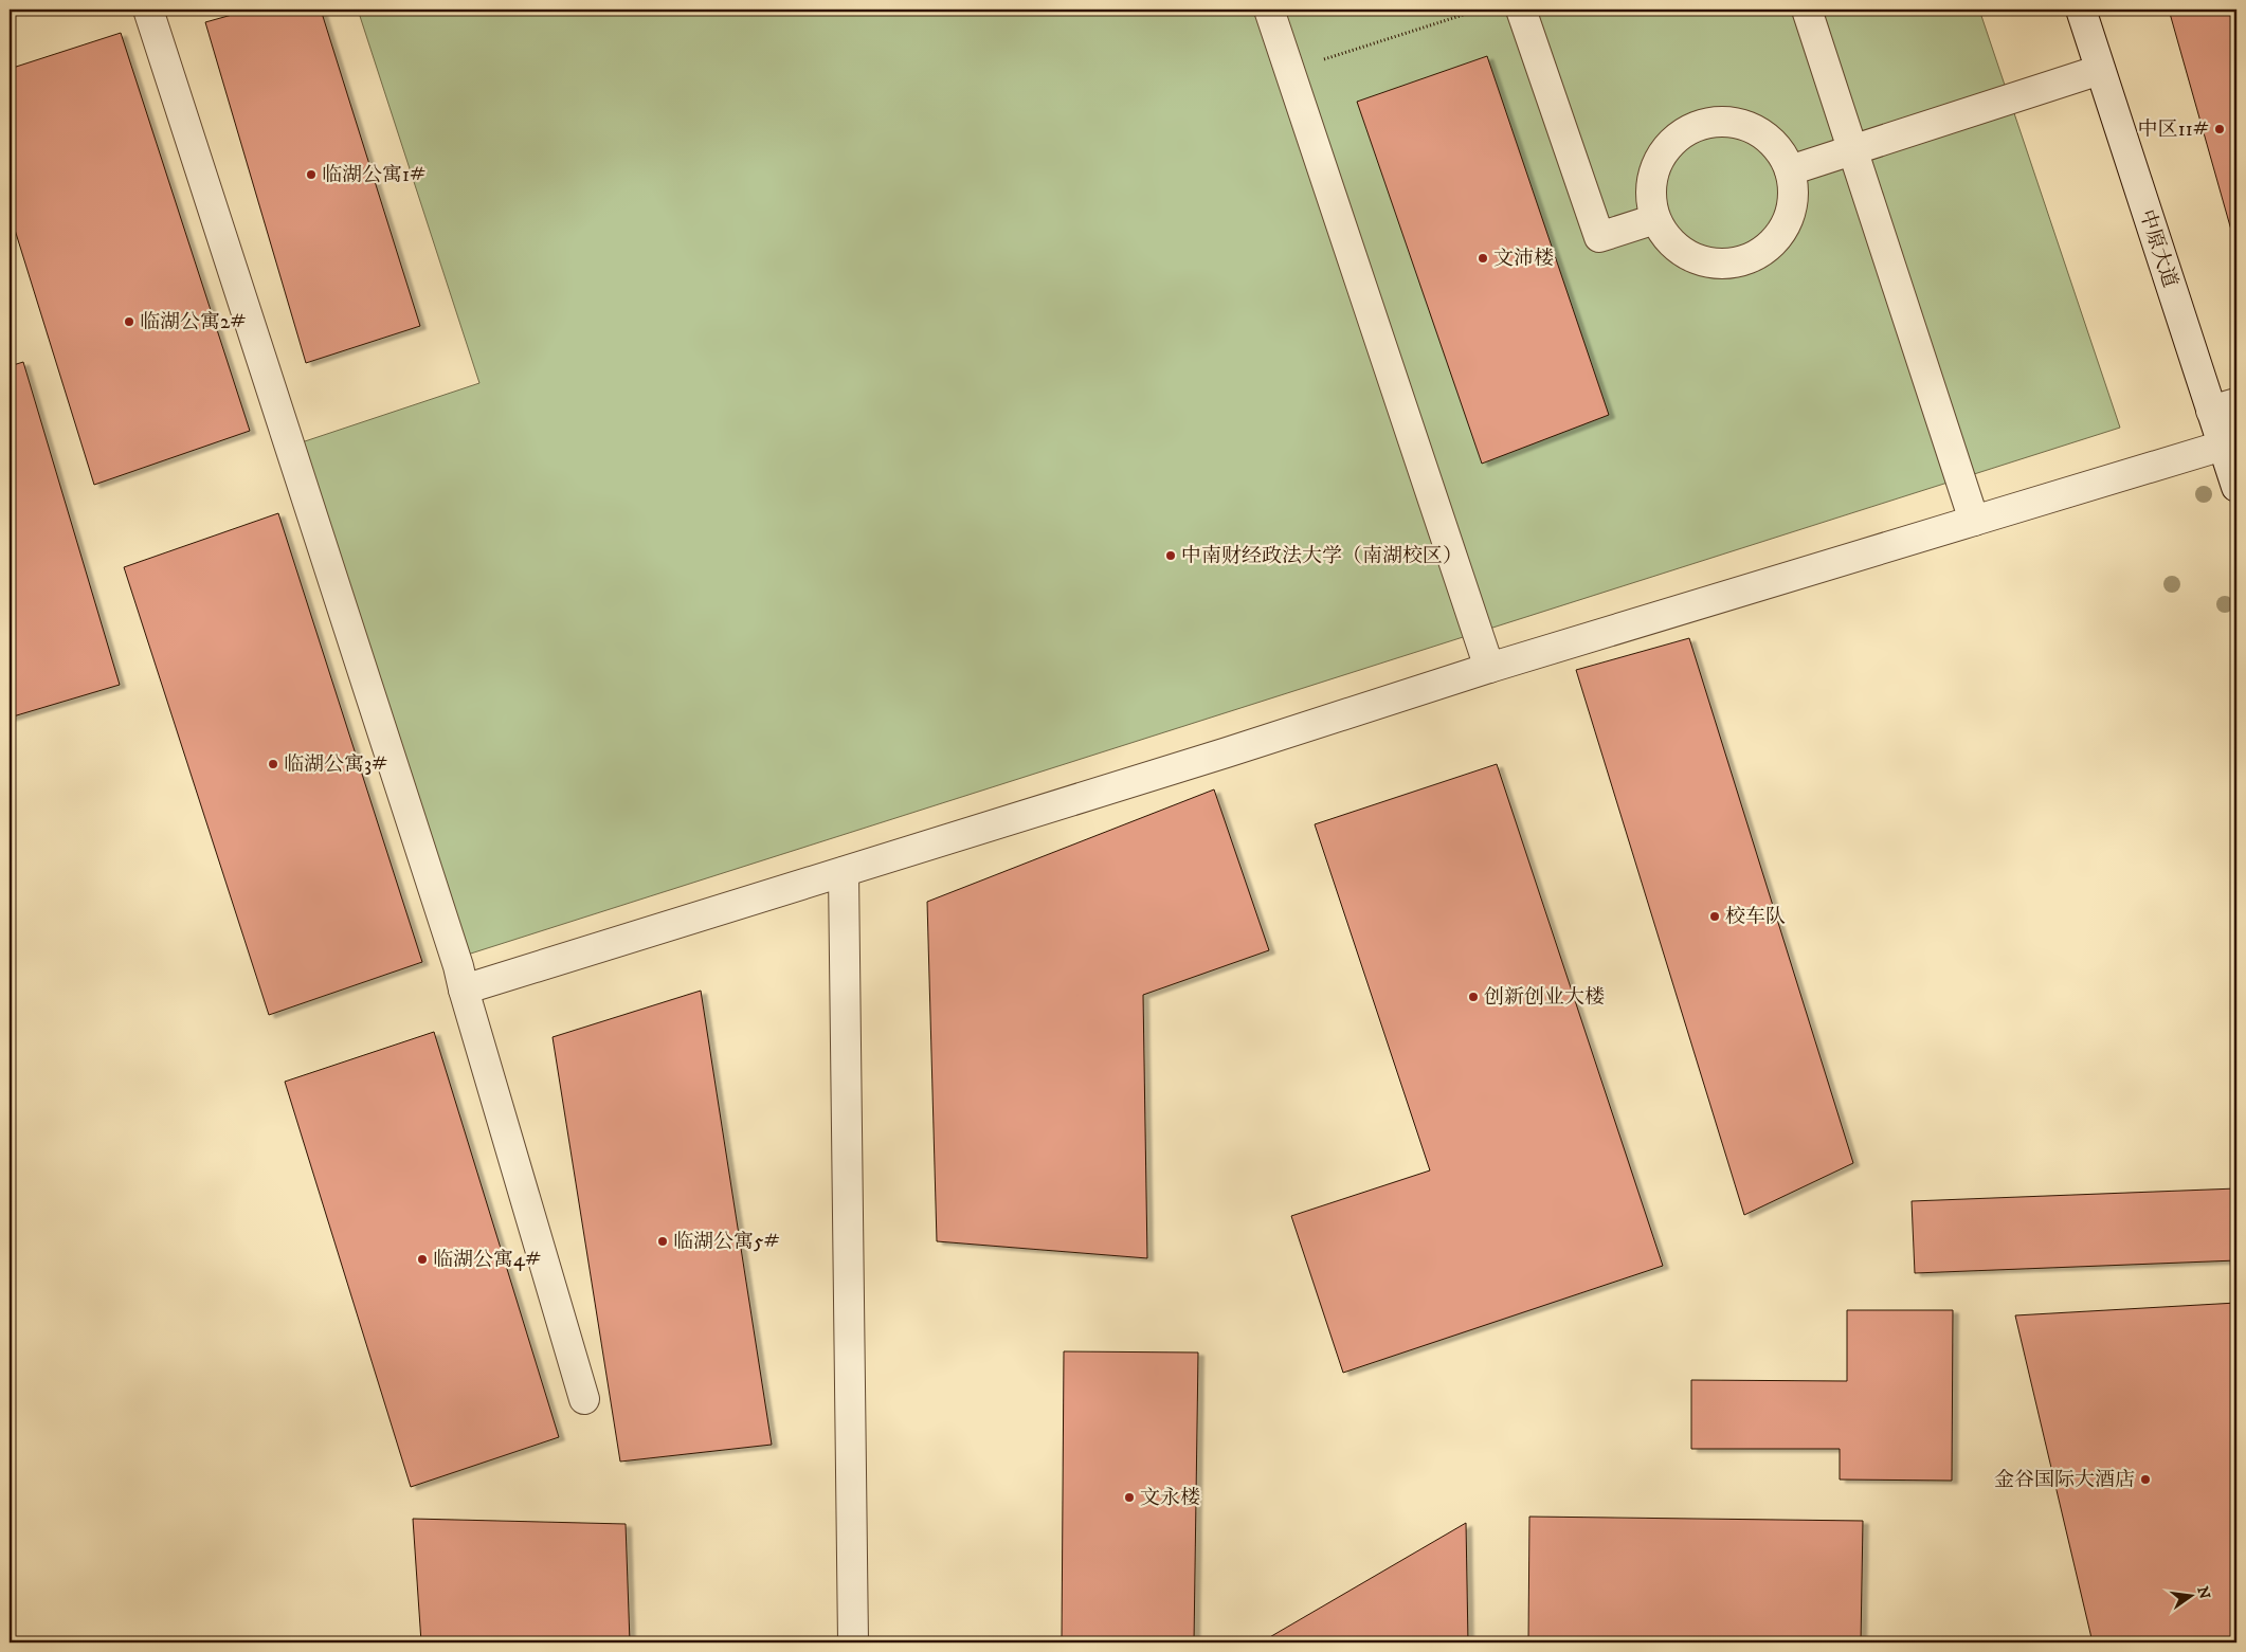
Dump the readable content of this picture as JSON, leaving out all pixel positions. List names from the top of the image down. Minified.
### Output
{"streets":{"street":["中原大道"]},"places":["中区11#","临湖公寓1#","文沛楼","临湖公寓2#","中南财经政法大学（南湖校区）","临湖公寓3#","校车队","创新创业大楼","临湖公寓5#","临湖公寓4#","金谷国际大酒店","文永楼"],"north":"right"}
